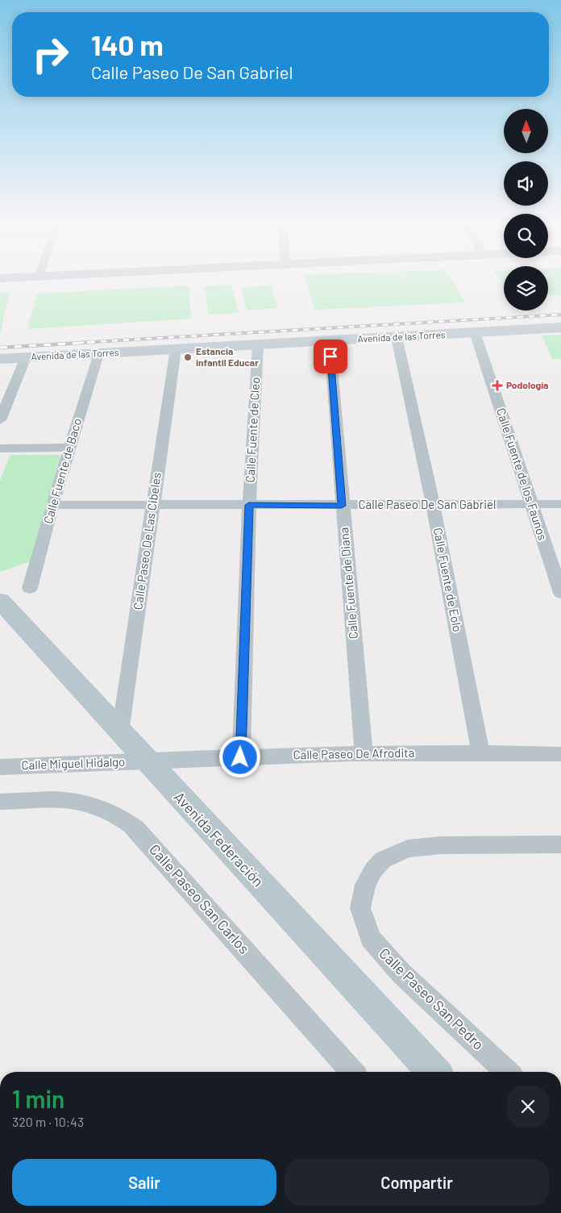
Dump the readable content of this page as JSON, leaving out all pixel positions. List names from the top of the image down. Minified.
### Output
{"streets":{"main road":["Avenida de las Torres","Avenida Federación"],"street":["Calle Fuente de Cleo","Calle Fuente de Baco","Calle Fuente de los Faunos","Calle Paseo De San Gabriel","Calle Paseo De Las Cibeles","Calle Fuente de Eolo","Calle Fuente de Diana","Calle Paseo De Afrodita","Calle Miguel Hidalgo","Calle Paseo San Carlos","Calle Paseo San Pedro"]},"crossings":[["Avenida de las Torres","Calle Fuente de Cleo"],["Avenida de las Torres","Calle Fuente de Baco"],["Avenida de las Torres","Calle Fuente de los Faunos"],["Avenida de las Torres","Calle Paseo De Las Cibeles"],["Avenida de las Torres","Calle Fuente de Eolo"],["Avenida de las Torres","Calle Fuente de Diana"],["Calle Fuente de Cleo","Calle Paseo De San Gabriel"],["Calle Fuente de Cleo","Calle Paseo De Afrodita"],["Calle Fuente de Baco","Calle Paseo De San Gabriel"],["Calle Fuente de los Faunos","Calle Paseo De San Gabriel"],["Calle Paseo De San Gabriel","Calle Paseo De Las Cibeles"],["Calle Paseo De San Gabriel","Calle Fuente de Eolo"],["Calle Paseo De San Gabriel","Calle Fuente de Diana"],["Calle Paseo De Las Cibeles","Avenida Federación"],["Calle Fuente de Eolo","Calle Paseo De Afrodita"],["Calle Fuente de Diana","Calle Paseo De Afrodita"],["Calle Paseo De Afrodita","Calle Miguel Hidalgo"],["Calle Paseo De Afrodita","Avenida Federación"],["Calle Miguel Hidalgo","Avenida Federación"]],"places":{"other":["Estancia infantil Educar"],"health":["Podología"]},"north":"top","page":{"turn":["140 m","Calle Paseo De San Gabriel"],"heading":["1 min","320 m · 10:43"],"buttons":["Salir","Compartir"]}}
